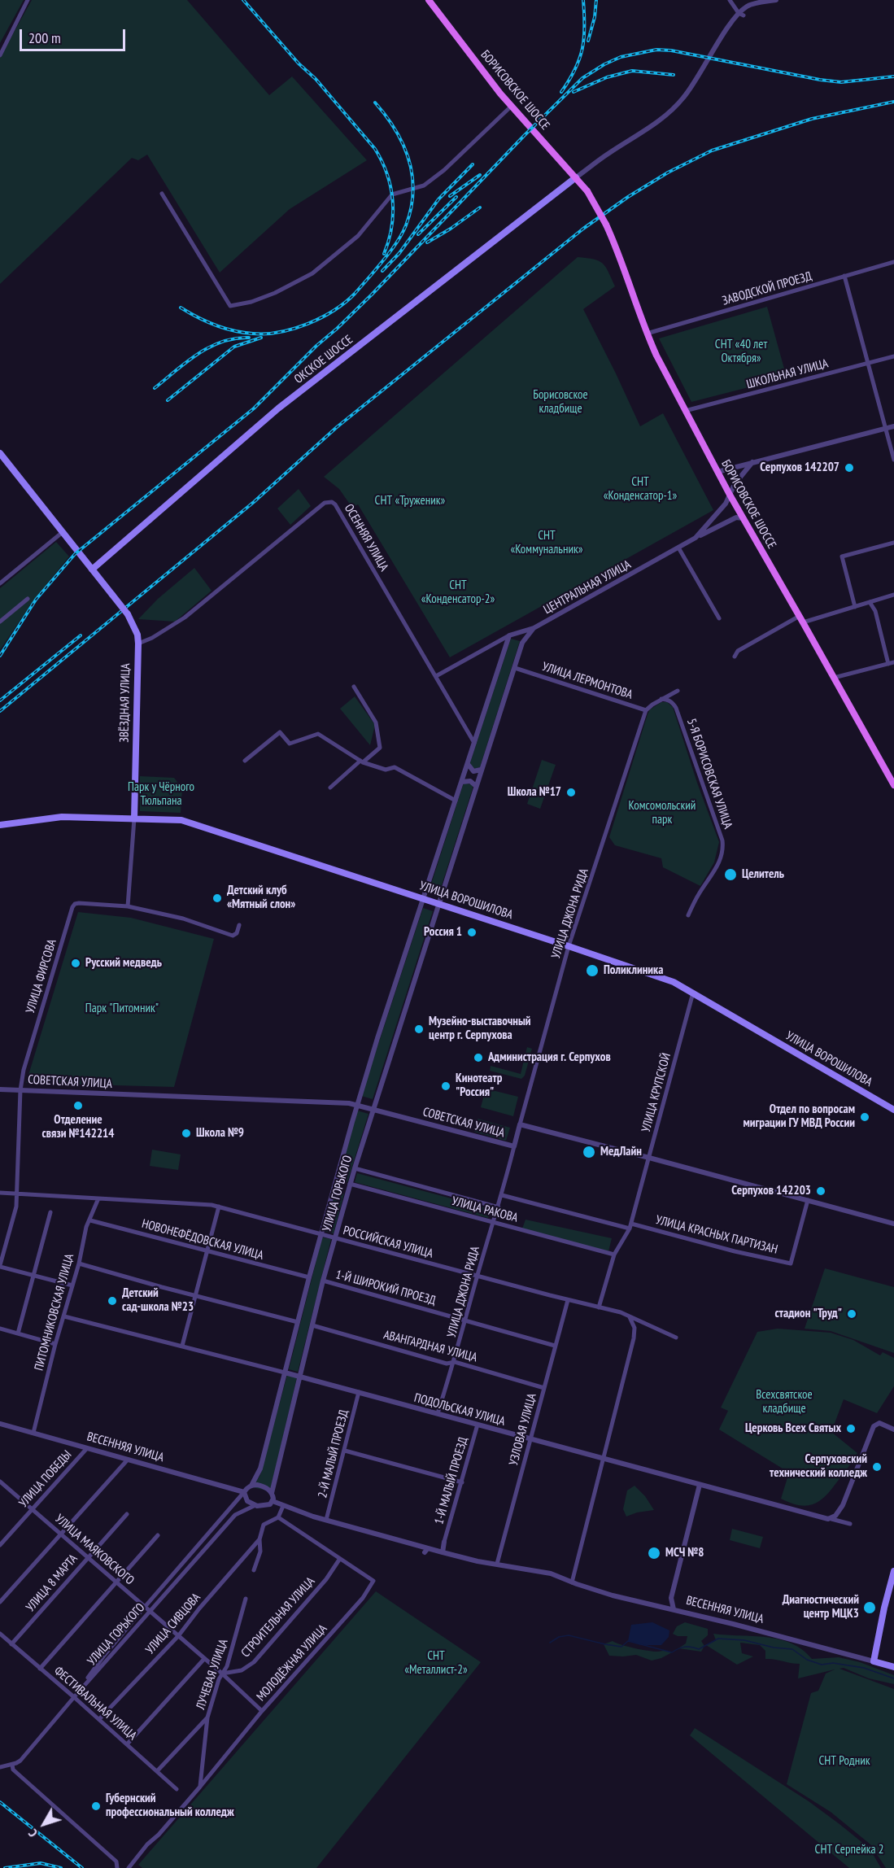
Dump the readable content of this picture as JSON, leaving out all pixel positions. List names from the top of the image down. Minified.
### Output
{"streets":{"main road":["БОРИСОВСКОЕ ШОССЕ","ОКСКОЕ ШОССЕ","ЗВЁЗДНАЯ УЛИЦА","УЛИЦА ВОРОШИЛОВА","ВЕСЕННЯЯ УЛИЦА"],"street":["ЗАВОДСКОЙ ПРОЕЗД","ШКОЛЬНАЯ УЛИЦА","ОСЕННЯЯ УЛИЦА","ЦЕНТРАЛЬНАЯ УЛИЦА","УЛИЦА ЛЕРМОНТОВА","5-Я БОРИСОВСКАЯ УЛИЦА","УЛИЦА ДЖОНА РИДА","УЛИЦА ФИРСОВА","СОВЕТСКАЯ УЛИЦА","УЛИЦА КРУПСКОЙ","УЛИЦА ГОРЬКОГО","УЛИЦА РАКОВА","УЛИЦА КРАСНЫХ ПАРТИЗАН","НОВОНЕФЁДОВСКАЯ УЛИЦА","РОССИЙСКАЯ УЛИЦА","1-Й ШИРОКИЙ ПРОЕЗД","ПИТОМНИКОВСКАЯ УЛИЦА","АВАНГАРДНАЯ УЛИЦА","ПОДОЛЬСКАЯ УЛИЦА","УЗЛОВАЯ УЛИЦА","2-Й МАЛЫЙ ПРОЕЗД","УЛИЦА ПОБЕДЫ","1-Й МАЛЫЙ ПРОЕЗД","УЛИЦА МАЯКОВСКОГО","УЛИЦА 8 МАРТА","СТРОИТЕЛЬНАЯ УЛИЦА","УЛИЦА СИВЦОВА","МОЛОДЁЖНАЯ УЛИЦА","ЛУЧЕВАЯ УЛИЦА","ФЕСТИВАЛЬНАЯ УЛИЦА"]},"crossings":[["БОРИСОВСКОЕ ШОССЕ","ЗАВОДСКОЙ ПРОЕЗД"],["БОРИСОВСКОЕ ШОССЕ","ОКСКОЕ ШОССЕ"],["БОРИСОВСКОЕ ШОССЕ","ШКОЛЬНАЯ УЛИЦА"],["БОРИСОВСКОЕ ШОССЕ","ЦЕНТРАЛЬНАЯ УЛИЦА"],["ОКСКОЕ ШОССЕ","ЗВЁЗДНАЯ УЛИЦА"],["ОСЕННЯЯ УЛИЦА","ЗВЁЗДНАЯ УЛИЦА"],["ЦЕНТРАЛЬНАЯ УЛИЦА","УЛИЦА ЛЕРМОНТОВА"],["ЦЕНТРАЛЬНАЯ УЛИЦА","УЛИЦА ВОРОШИЛОВА"],["ЦЕНТРАЛЬНАЯ УЛИЦА","УЛИЦА ГОРЬКОГО"],["УЛИЦА ЛЕРМОНТОВА","5-Я БОРИСОВСКАЯ УЛИЦА"],["УЛИЦА ЛЕРМОНТОВА","УЛИЦА ДЖОНА РИДА"],["ЗВЁЗДНАЯ УЛИЦА","УЛИЦА ВОРОШИЛОВА"],["УЛИЦА ВОРОШИЛОВА","УЛИЦА ДЖОНА РИДА"],["УЛИЦА ВОРОШИЛОВА","УЛИЦА КРУПСКОЙ"],["УЛИЦА ВОРОШИЛОВА","УЛИЦА ГОРЬКОГО"],["УЛИЦА ДЖОНА РИДА","СОВЕТСКАЯ УЛИЦА"],["УЛИЦА ДЖОНА РИДА","УЛИЦА РАКОВА"],["УЛИЦА ДЖОНА РИДА","РОССИЙСКАЯ УЛИЦА"],["УЛИЦА ДЖОНА РИДА","1-Й ШИРОКИЙ ПРОЕЗД"],["УЛИЦА ДЖОНА РИДА","АВАНГАРДНАЯ УЛИЦА"],["УЛИЦА ДЖОНА РИДА","ПОДОЛЬСКАЯ УЛИЦА"],["УЛИЦА ФИРСОВА","СОВЕТСКАЯ УЛИЦА"],["УЛИЦА ФИРСОВА","РОССИЙСКАЯ УЛИЦА"],["СОВЕТСКАЯ УЛИЦА","УЛИЦА КРУПСКОЙ"],["СОВЕТСКАЯ УЛИЦА","УЛИЦА ГОРЬКОГО"],["СОВЕТСКАЯ УЛИЦА","УЛИЦА КРАСНЫХ ПАРТИЗАН"],["УЛИЦА КРУПСКОЙ","УЛИЦА РАКОВА"],["УЛИЦА КРУПСКОЙ","УЛИЦА КРАСНЫХ ПАРТИЗАН"],["УЛИЦА КРУПСКОЙ","РОССИЙСКАЯ УЛИЦА"],["УЛИЦА ГОРЬКОГО","УЛИЦА РАКОВА"],["УЛИЦА ГОРЬКОГО","НОВОНЕФЁДОВСКАЯ УЛИЦА"],["УЛИЦА ГОРЬКОГО","РОССИЙСКАЯ УЛИЦА"],["УЛИЦА ГОРЬКОГО","1-Й ШИРОКИЙ ПРОЕЗД"],["УЛИЦА ГОРЬКОГО","АВАНГАРДНАЯ УЛИЦА"],["УЛИЦА ГОРЬКОГО","ПОДОЛЬСКАЯ УЛИЦА"],["УЛИЦА ГОРЬКОГО","ВЕСЕННЯЯ УЛИЦА"],["УЛИЦА ГОРЬКОГО","УЛИЦА МАЯКОВСКОГО"],["УЛИЦА ГОРЬКОГО","ФЕСТИВАЛЬНАЯ УЛИЦА"],["УЛИЦА РАКОВА","УЛИЦА КРАСНЫХ ПАРТИЗАН"],["НОВОНЕФЁДОВСКАЯ УЛИЦА","ПИТОМНИКОВСКАЯ УЛИЦА"],["РОССИЙСКАЯ УЛИЦА","ПИТОМНИКОВСКАЯ УЛИЦА"],["РОССИЙСКАЯ УЛИЦА","УЗЛОВАЯ УЛИЦА"],["1-Й ШИРОКИЙ ПРОЕЗД","УЗЛОВАЯ УЛИЦА"],["ПИТОМНИКОВСКАЯ УЛИЦА","ПОДОЛЬСКАЯ УЛИЦА"],["ПИТОМНИКОВСКАЯ УЛИЦА","ВЕСЕННЯЯ УЛИЦА"],["АВАНГАРДНАЯ УЛИЦА","УЗЛОВАЯ УЛИЦА"],["ПОДОЛЬСКАЯ УЛИЦА","УЗЛОВАЯ УЛИЦА"],["ПОДОЛЬСКАЯ УЛИЦА","2-Й МАЛЫЙ ПРОЕЗД"],["ПОДОЛЬСКАЯ УЛИЦА","1-Й МАЛЫЙ ПРОЕЗД"],["УЗЛОВАЯ УЛИЦА","ВЕСЕННЯЯ УЛИЦА"],["ВЕСЕННЯЯ УЛИЦА","2-Й МАЛЫЙ ПРОЕЗД"],["ВЕСЕННЯЯ УЛИЦА","УЛИЦА ПОБЕДЫ"],["УЛИЦА ПОБЕДЫ","УЛИЦА МАЯКОВСКОГО"],["УЛИЦА МАЯКОВСКОГО","УЛИЦА 8 МАРТА"],["УЛИЦА МАЯКОВСКОГО","СТРОИТЕЛЬНАЯ УЛИЦА"],["УЛИЦА МАЯКОВСКОГО","УЛИЦА СИВЦОВА"],["УЛИЦА МАЯКОВСКОГО","МОЛОДЁЖНАЯ УЛИЦА"],["УЛИЦА МАЯКОВСКОГО","ЛУЧЕВАЯ УЛИЦА"],["УЛИЦА 8 МАРТА","ФЕСТИВАЛЬНАЯ УЛИЦА"],["СТРОИТЕЛЬНАЯ УЛИЦА","МОЛОДЁЖНАЯ УЛИЦА"],["СТРОИТЕЛЬНАЯ УЛИЦА","ЛУЧЕВАЯ УЛИЦА"],["УЛИЦА СИВЦОВА","ФЕСТИВАЛЬНАЯ УЛИЦА"],["МОЛОДЁЖНАЯ УЛИЦА","ЛУЧЕВАЯ УЛИЦА"]],"parks":["СНТ «40 лет Октября»","Борисовское кладбище","СНТ «Конденсатор-1»","СНТ «Труженик»","СНТ «Коммунальник»","СНТ «Конденсатор-2»","Парк у Чёрного Тюльпана","Комсомольский парк","Парк \"Питомник\"","Всехсвятское кладбище","СНТ «Металлист-2»","СНТ Родник","СНТ Серпейка 2"],"places":["Серпухов 142207","Школа №17","Целитель","Детский клуб «Мятный слон»","Россия 1","Русский медведь","Поликлиника","Музейно-выставочный центр г. Серпухова","Администрация г. Серпухов","Кинотеатр \"Россия\"","Отделение связи №142214","Отдел по вопросам миграции ГУ МВД России","Школа №9","МедЛайн","Серпухов 142203","Детский сад-школа №23","стадион \"Труд\"","Церковь Всех Святых","Серпуховский технический колледж","МСЧ №8","Диагностический центр МЦК3","Губернский профессиональный колледж"],"scale_bar":"200 m","north":"bottom left"}
